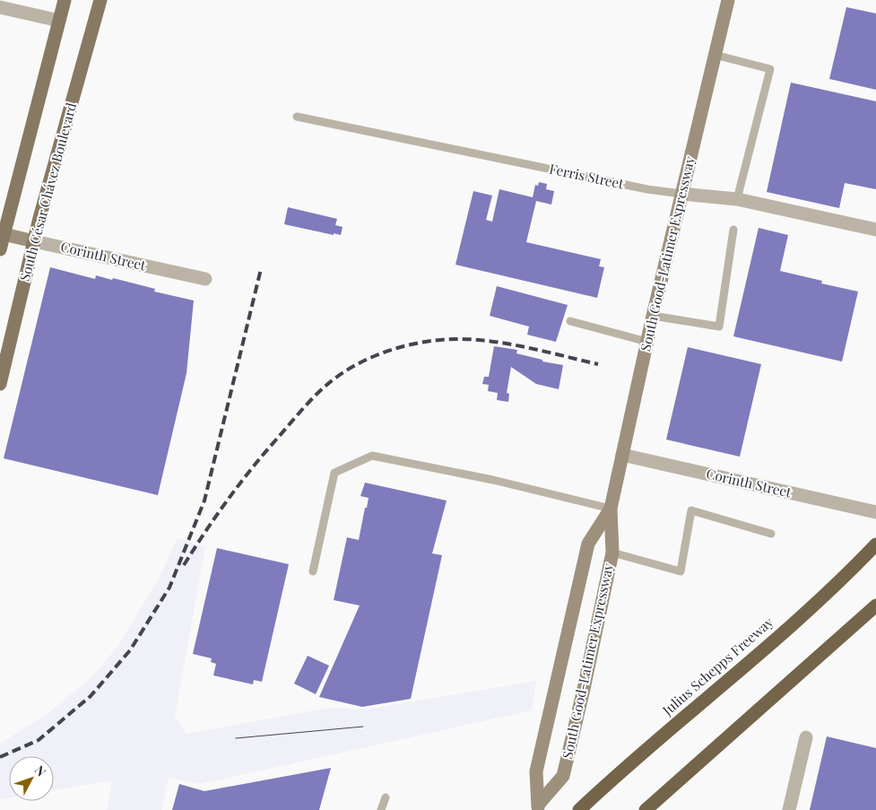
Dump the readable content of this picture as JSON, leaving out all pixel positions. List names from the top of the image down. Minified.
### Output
{"streets":{"highway":["Julius Schepps Freeway"],"main road":["South César Chávez Boulevard","South Good-Latimer Expressway","Corinth Street"],"street":["Ferris Street"]},"crossings":[["Ferris Street","South Good-Latimer Expressway"],["South César Chávez Boulevard","Corinth Street"],["South Good-Latimer Expressway","Corinth Street"]],"north":"top right"}
